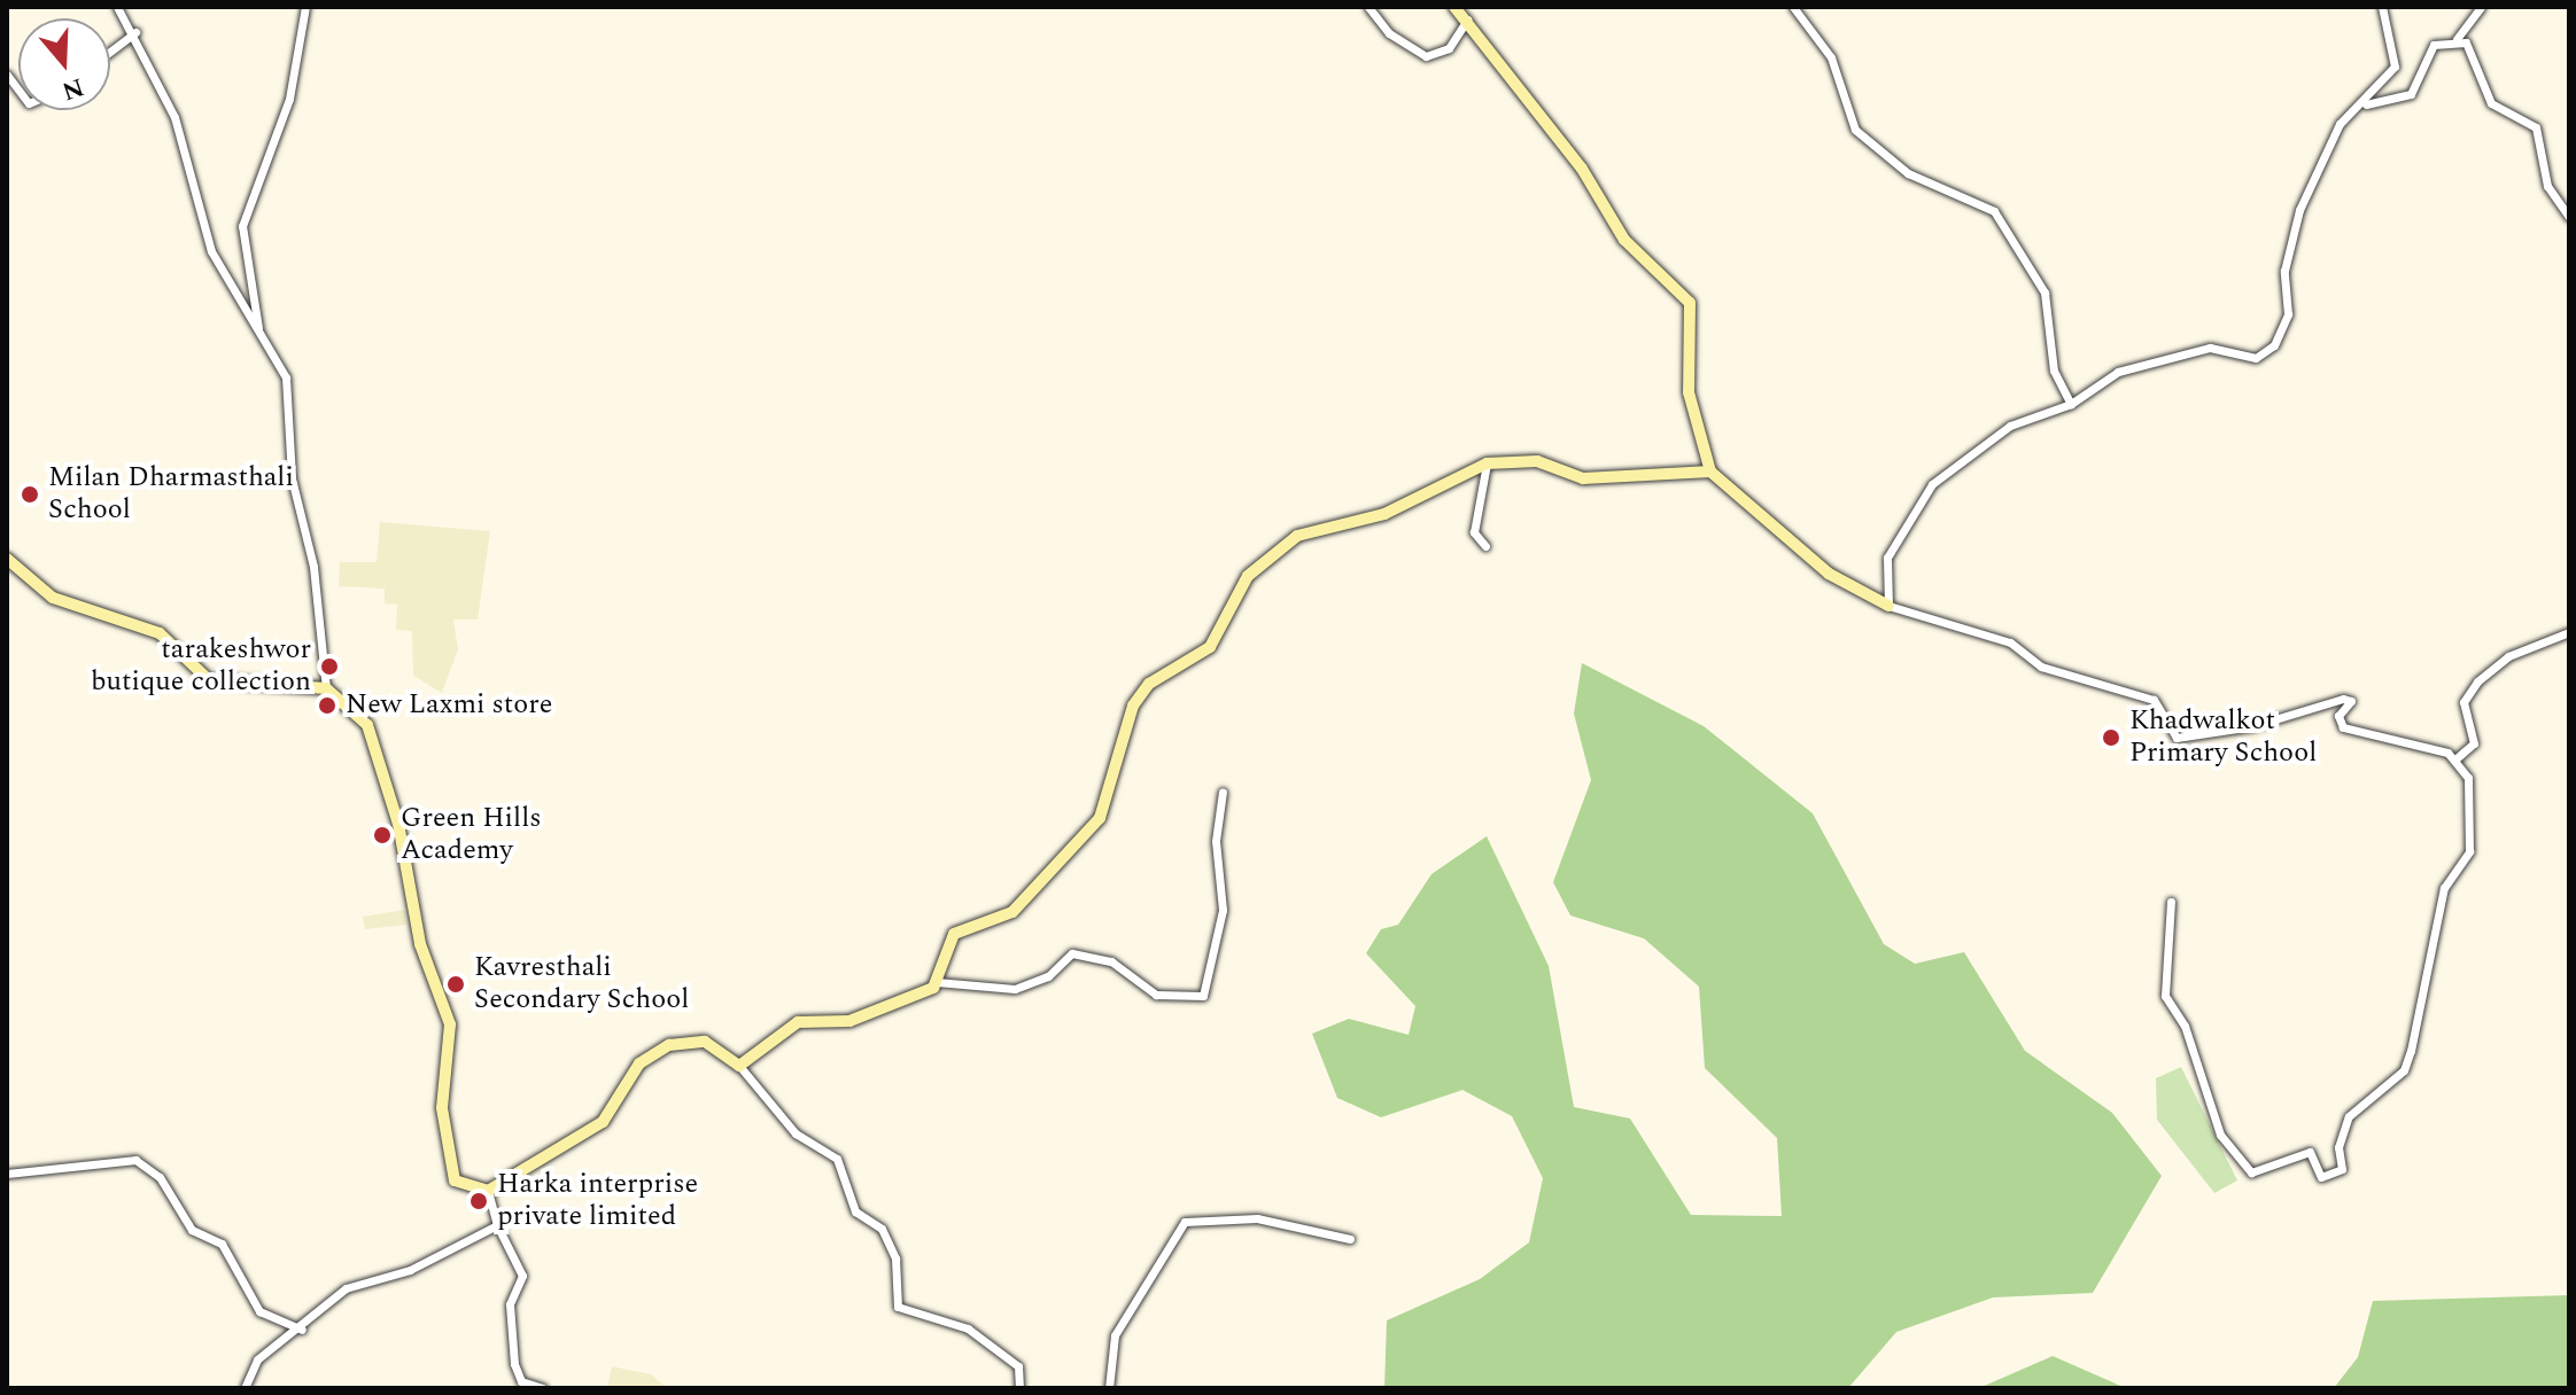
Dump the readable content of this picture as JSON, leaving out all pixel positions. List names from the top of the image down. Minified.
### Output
{"places":["Milan Dharmasthali School","tarakeshwor butique collection","New Laxmi store","Khadwalkot Primary School","Green Hills Academy","Kavresthali Secondary School","Harka interprise private limited"],"north":"bottom"}
